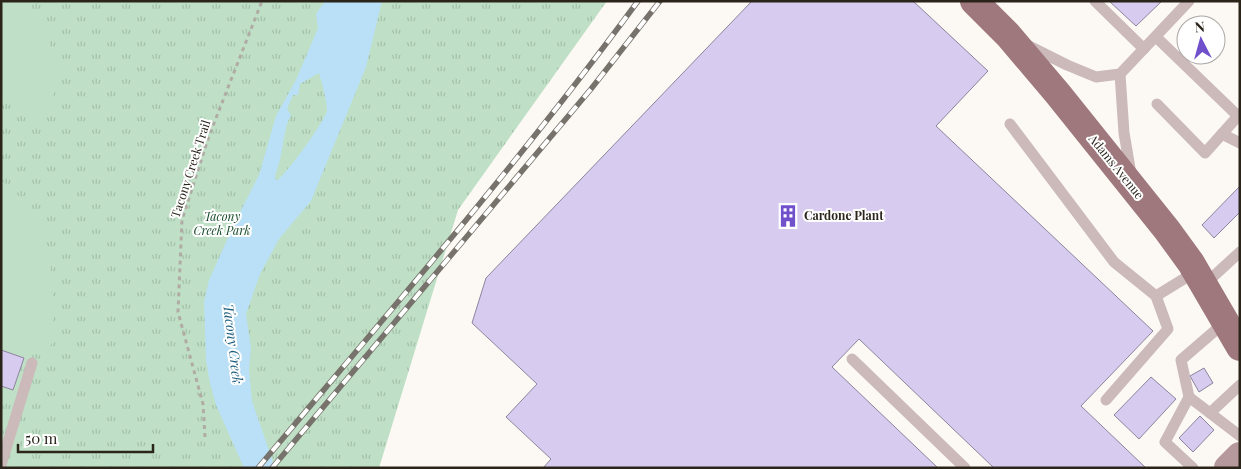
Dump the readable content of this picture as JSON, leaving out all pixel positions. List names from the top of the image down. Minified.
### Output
{"streets":{"highway":["Adams Avenue"],"path":["Tacony Creek Trail"]},"water":["Tacony Creek"],"parks":["Tacony Creek Park"],"places":{"building":["Cardone Plant"]},"scale_bar":"50 m","north":"top"}
